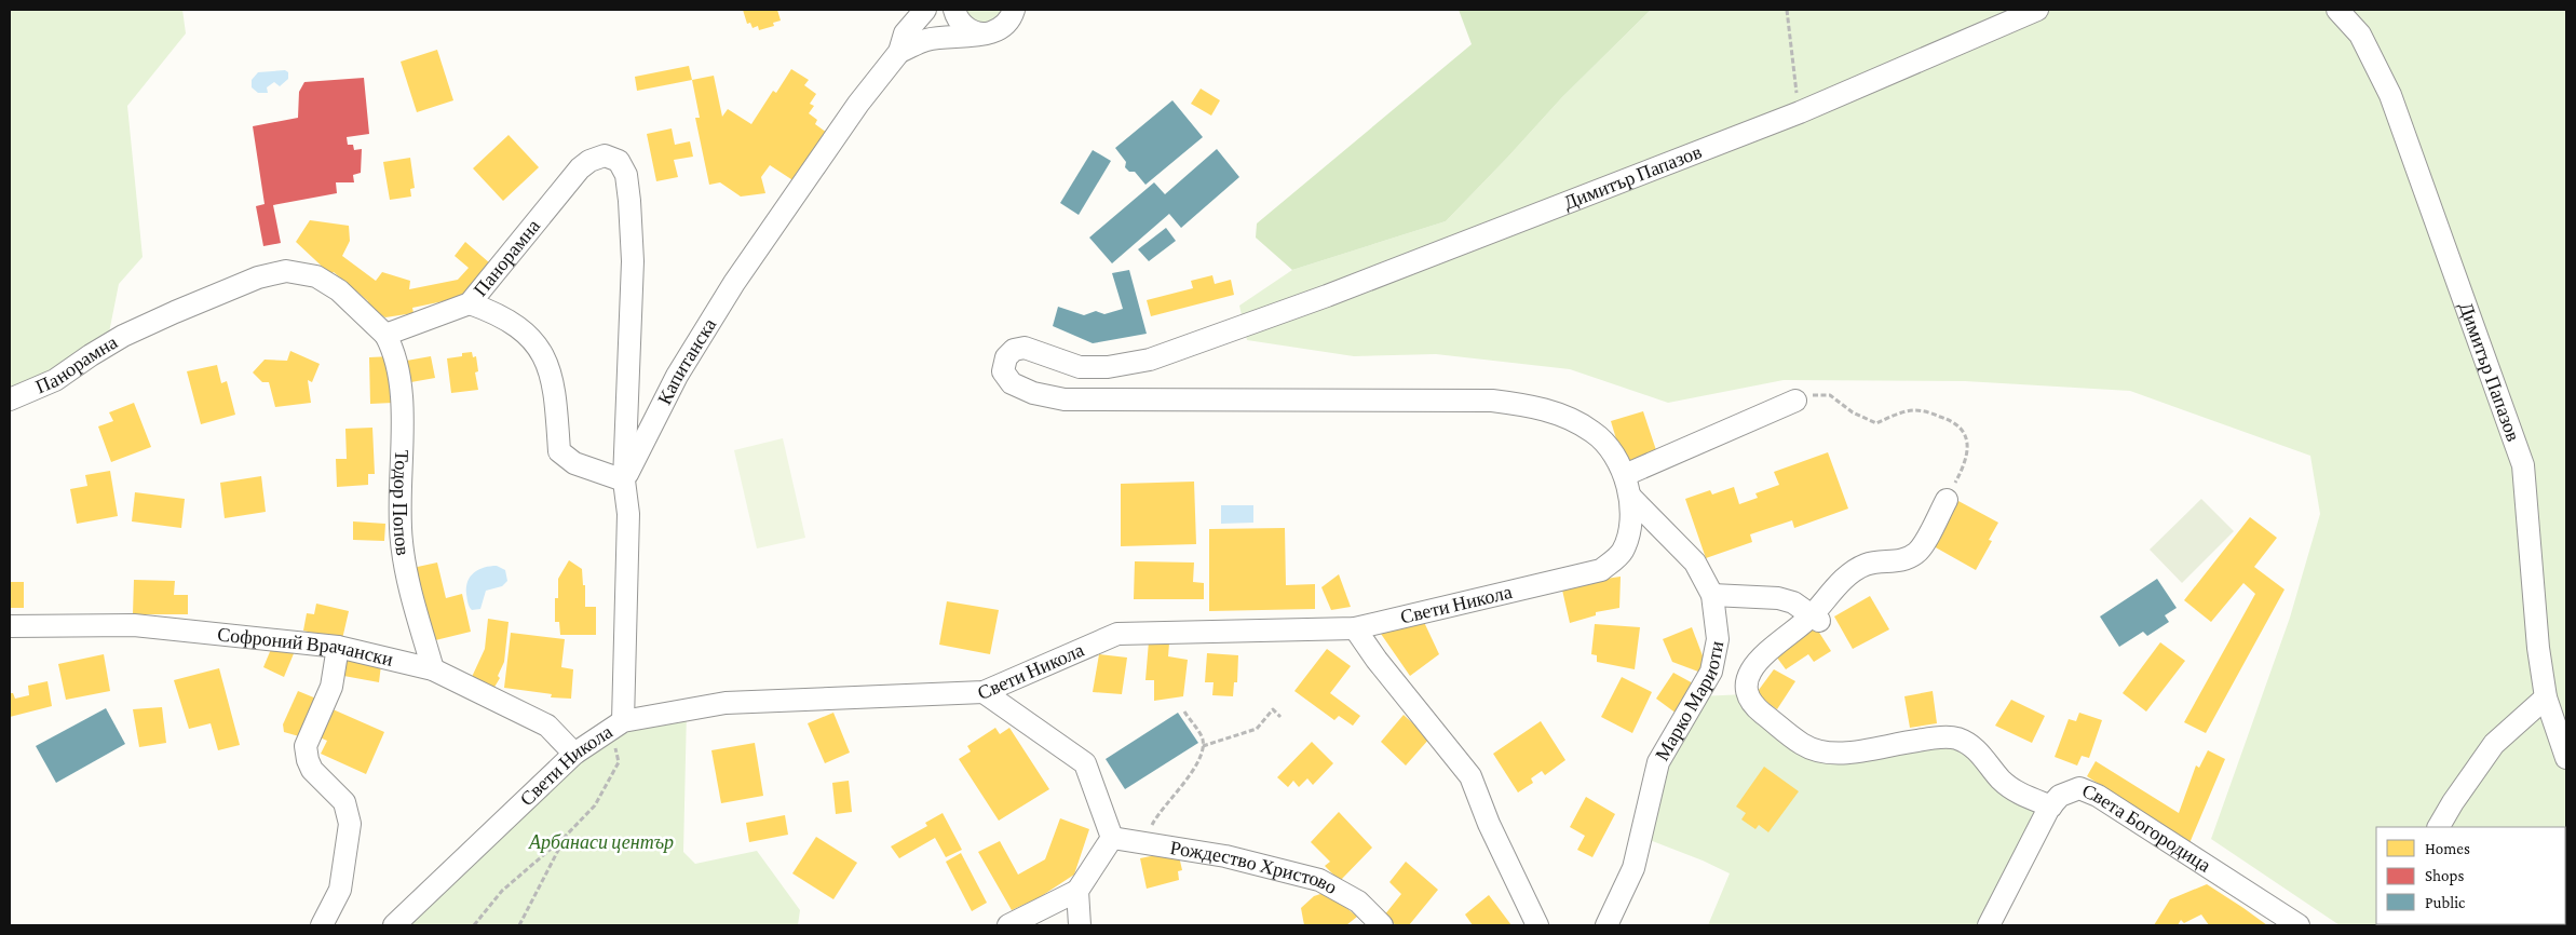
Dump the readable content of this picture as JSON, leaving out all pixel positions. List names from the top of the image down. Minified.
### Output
{"streets":{"street":["Димитър Папазов","Панорамна","Капитанска","Тодор Попов","Свети Никола","Софроний Врачански","Марко Мариоти","Света Богородица","Рождество Христово"]},"crossings":[["Димитър Папазов","Свети Никола"],["Панорамна","Капитанска"],["Панорамна","Тодор Попов"],["Тодор Попов","Софроний Врачански"],["Свети Никола","Софроний Врачански"],["Свети Никола","Марко Мариоти"]],"parks":["Арбанаси център"],"legend":["Homes","Shops","Public"]}
